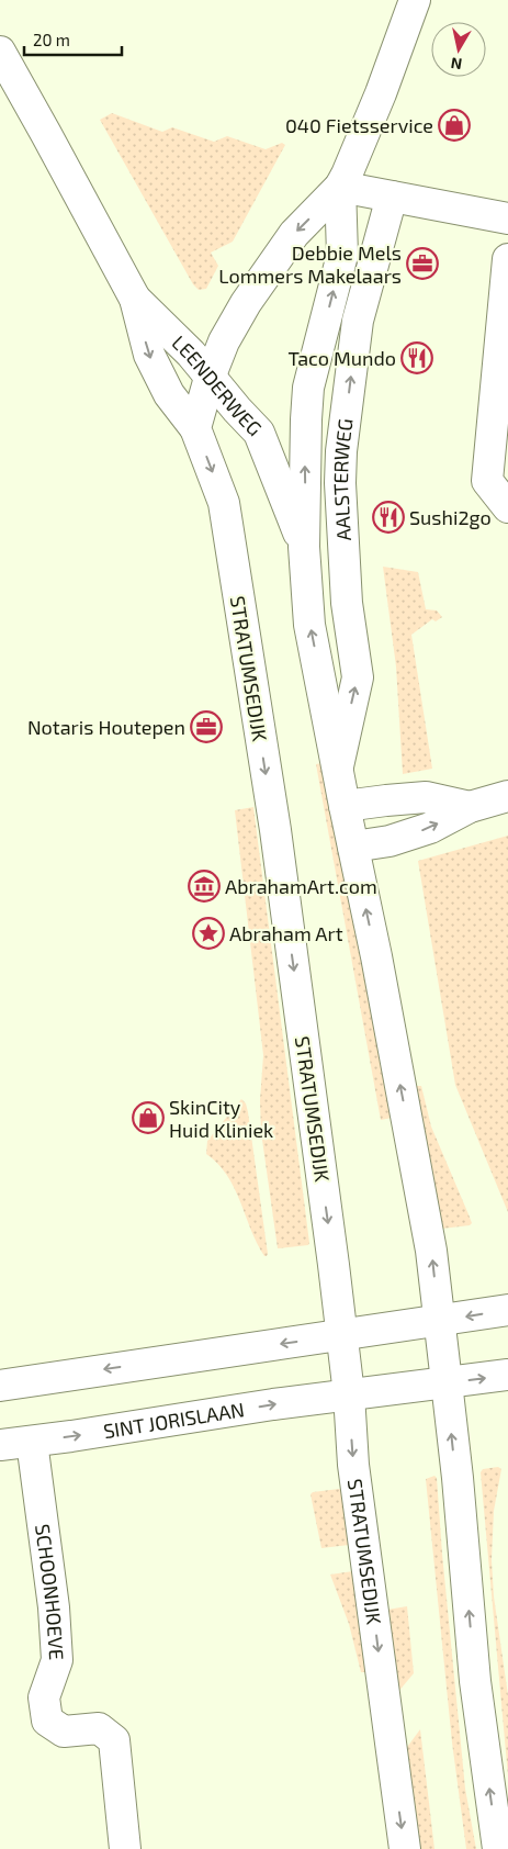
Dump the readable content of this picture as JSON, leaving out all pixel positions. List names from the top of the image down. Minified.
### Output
{"streets":{"main road":["LEENDERWEG","AALSTERWEG","STRATUMSEDIJK","SINT JORISLAAN","SCHOONHOEVE"]},"crossings":[["LEENDERWEG","AALSTERWEG"],["LEENDERWEG","STRATUMSEDIJK"],["STRATUMSEDIJK","SINT JORISLAAN"],["SINT JORISLAAN","SCHOONHOEVE"]],"places":{"shop":["040 Fietsservice","SkinCity Huid Kliniek"],"office":["Debbie Mels Lommers Makelaars","Notaris Houtepen"],"restaurant":["Taco Mundo","Sushi2go"],"museum":["AbrahamArt.com"],"place":["Abraham Art"]},"scale_bar":"20 m","north":"bottom"}
